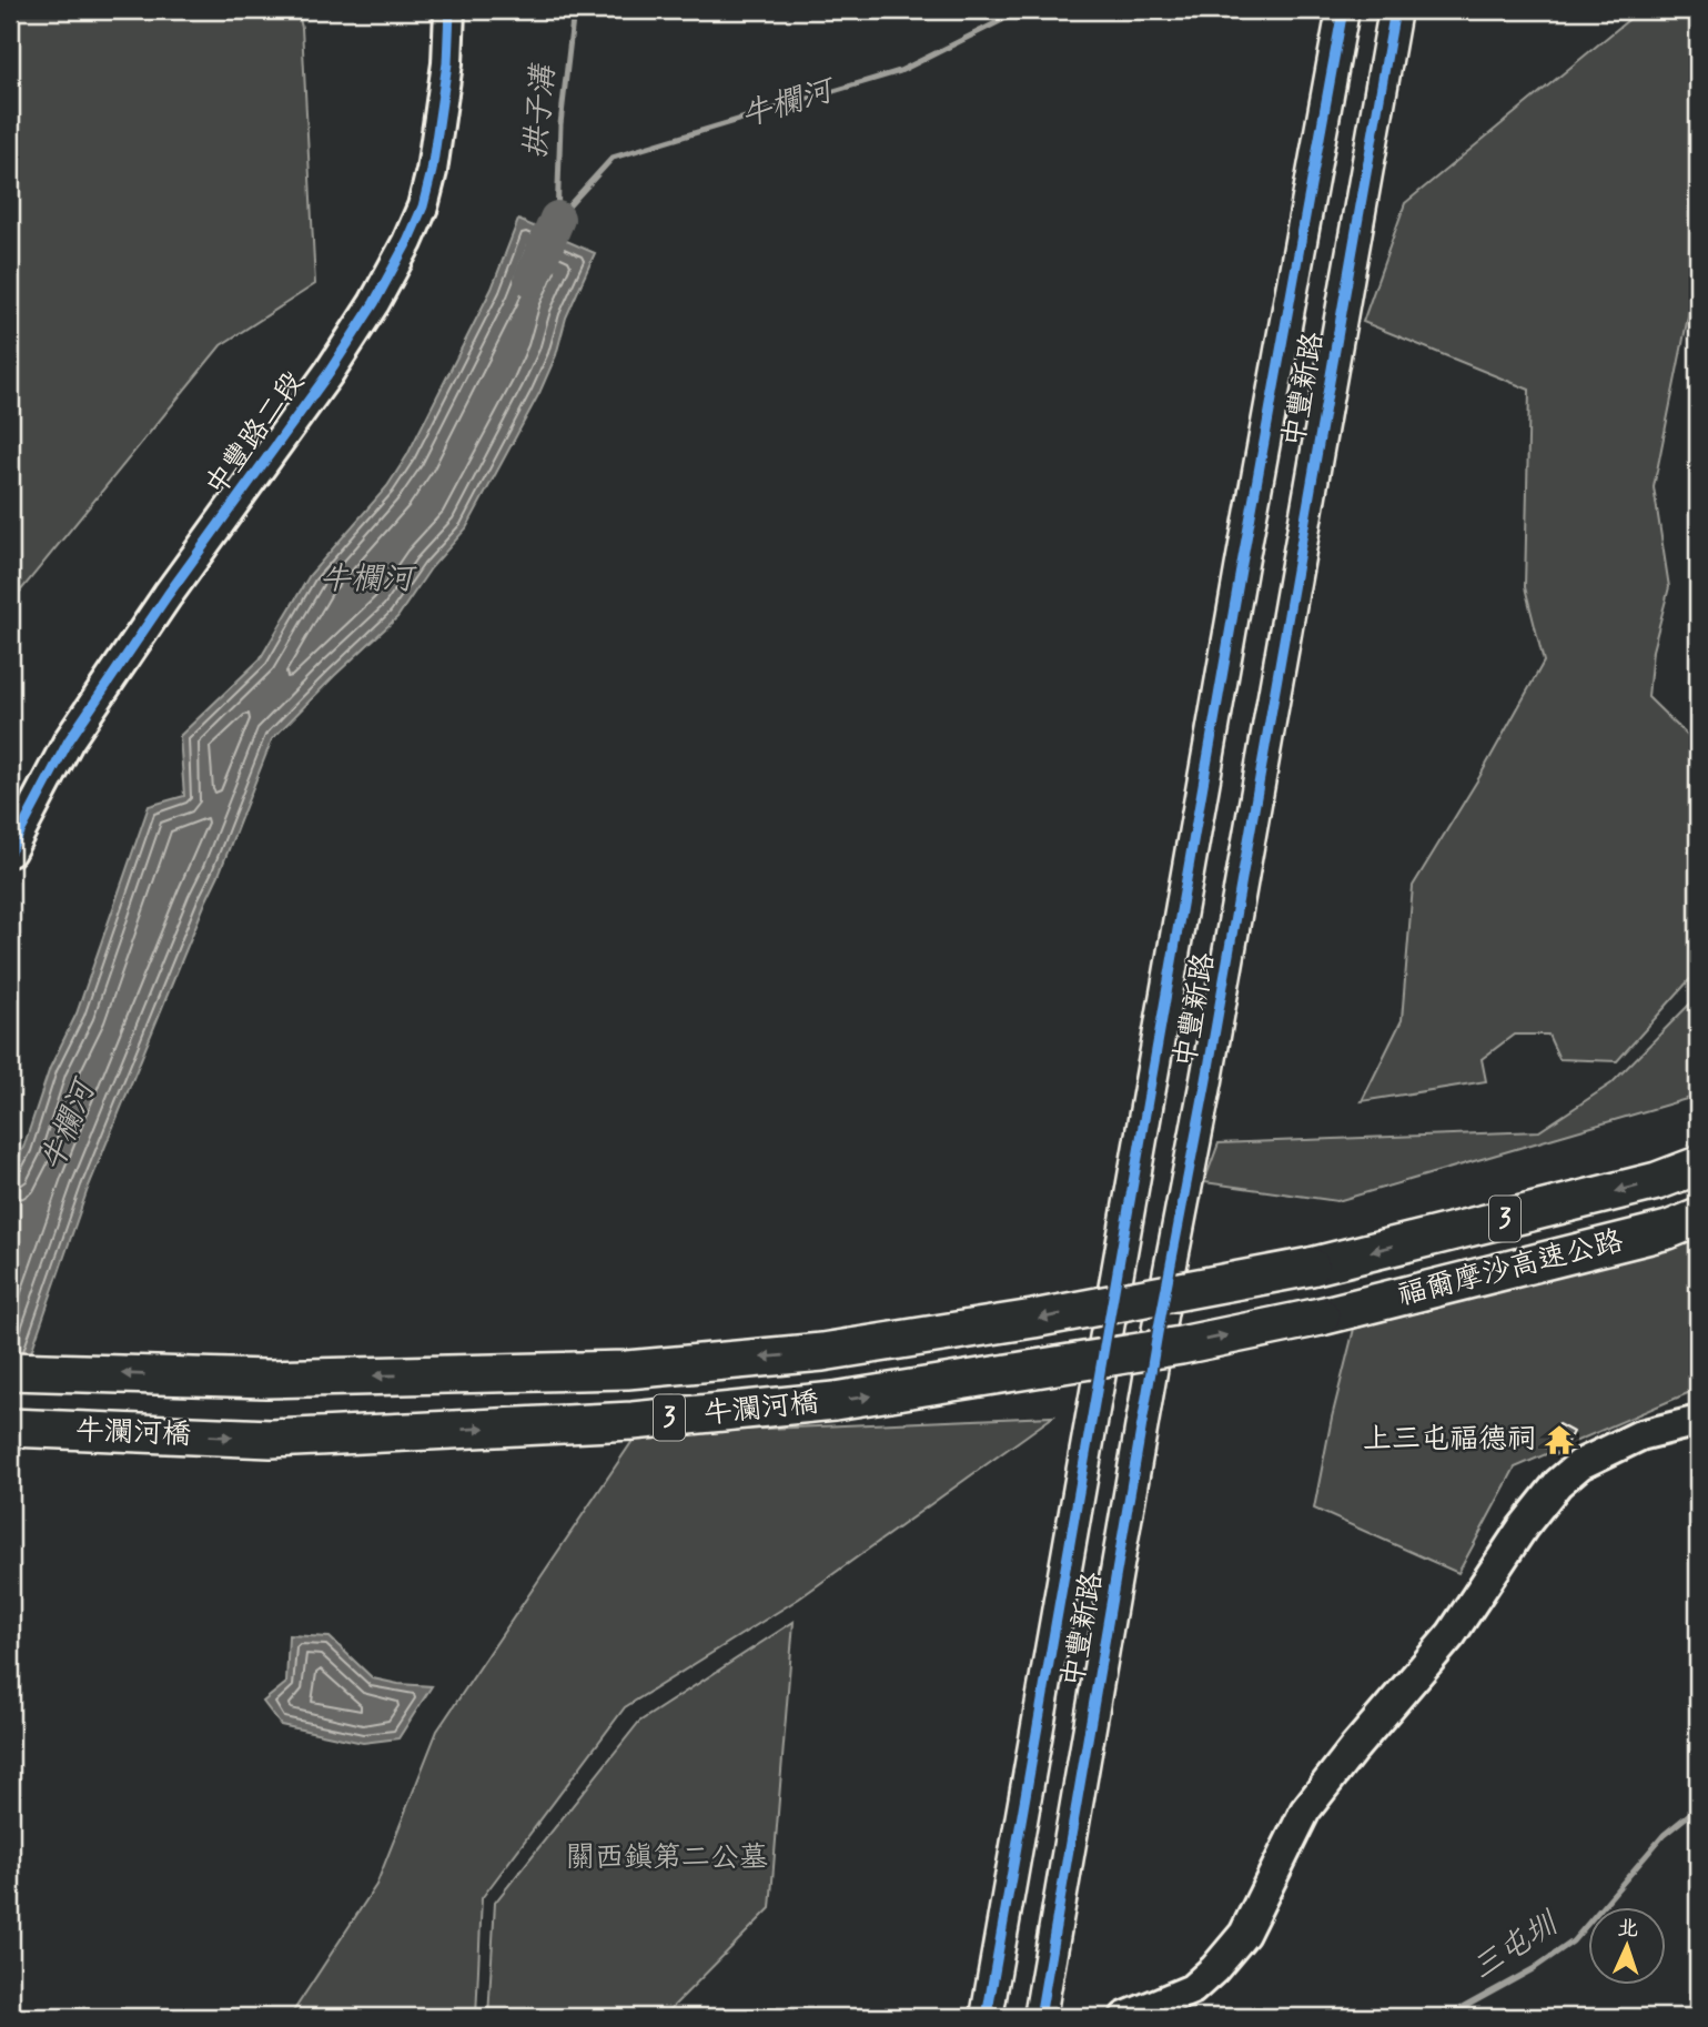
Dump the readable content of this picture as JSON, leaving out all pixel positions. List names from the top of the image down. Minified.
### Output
{"streets":{"highway":["3","福爾摩沙高速公路","牛瀾河橋"],"main road":["中豐新路"],"street":["中豐路二段"]},"crossings":[["福爾摩沙高速公路","牛瀾河橋"]],"water":["牛欄河","拱子溝","三屯圳"],"parks":["關西鎮第二公墓"],"places":{"temple":["上三屯福德祠"]},"north":"top"}
